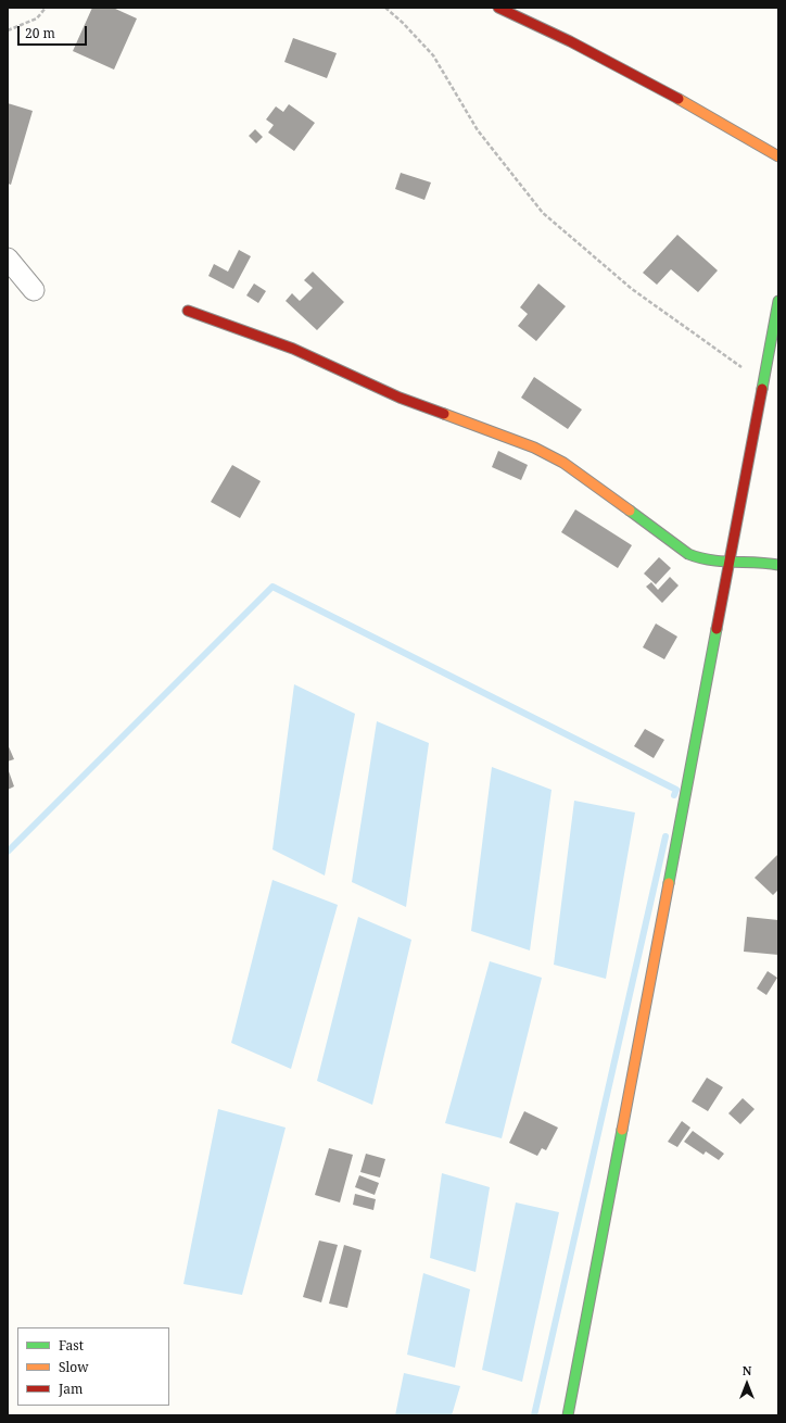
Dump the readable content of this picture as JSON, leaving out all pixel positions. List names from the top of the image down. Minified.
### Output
{"legend":["Fast","Slow","Jam"],"scale_bar":"20 m","north":"top"}
